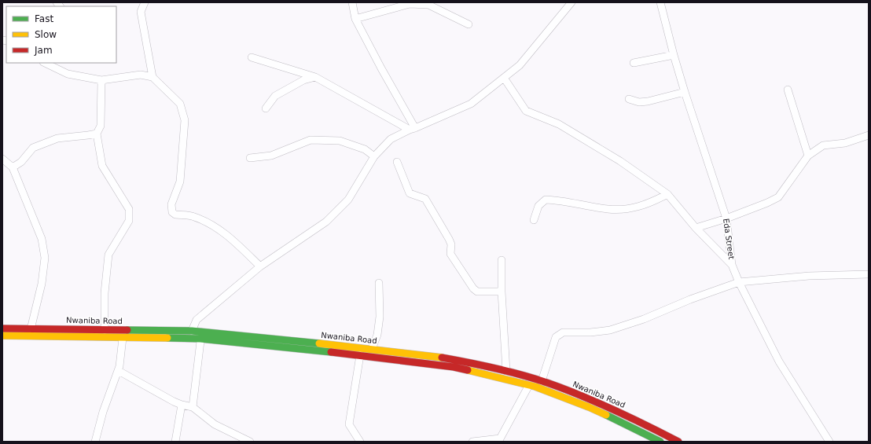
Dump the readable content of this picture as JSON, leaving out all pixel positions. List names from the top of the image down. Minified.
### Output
{"streets":{"main road":["Nwaniba Road"],"street":["Eda Street"]},"legend":["Fast","Slow","Jam"]}
